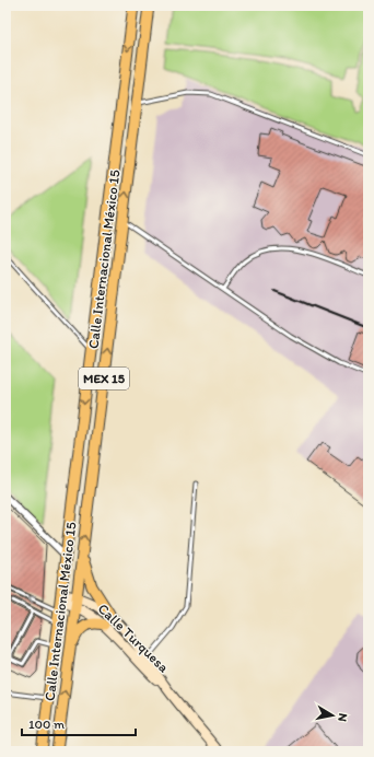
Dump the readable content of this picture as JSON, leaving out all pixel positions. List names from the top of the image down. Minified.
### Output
{"streets":{"main road":["Calle Internacional México 15","MEX 15"],"street":["Calle Turquesa"]},"crossings":[["Calle Internacional México 15","Calle Turquesa"]],"scale_bar":"100 m","north":"right"}
